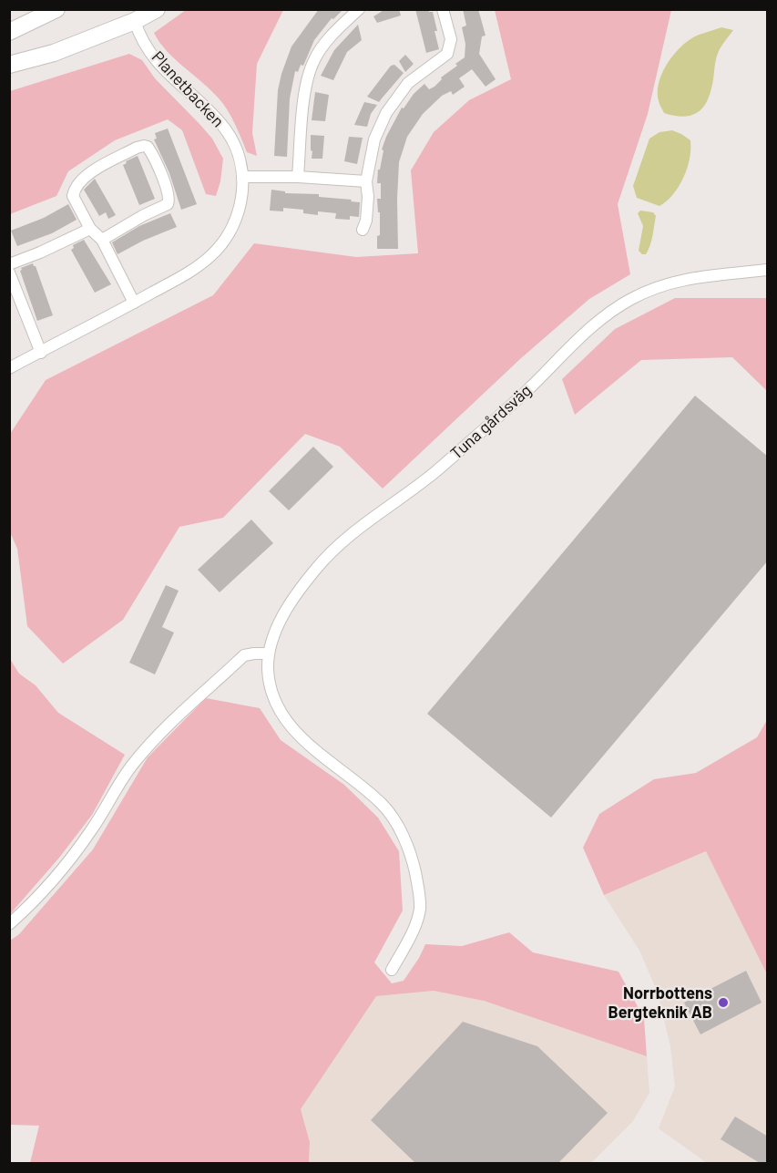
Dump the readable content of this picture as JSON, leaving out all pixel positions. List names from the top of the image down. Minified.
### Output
{"streets":{"street":["Planetbacken","Tuna gårdsväg"]},"places":["Norrbottens Bergteknik AB"]}
